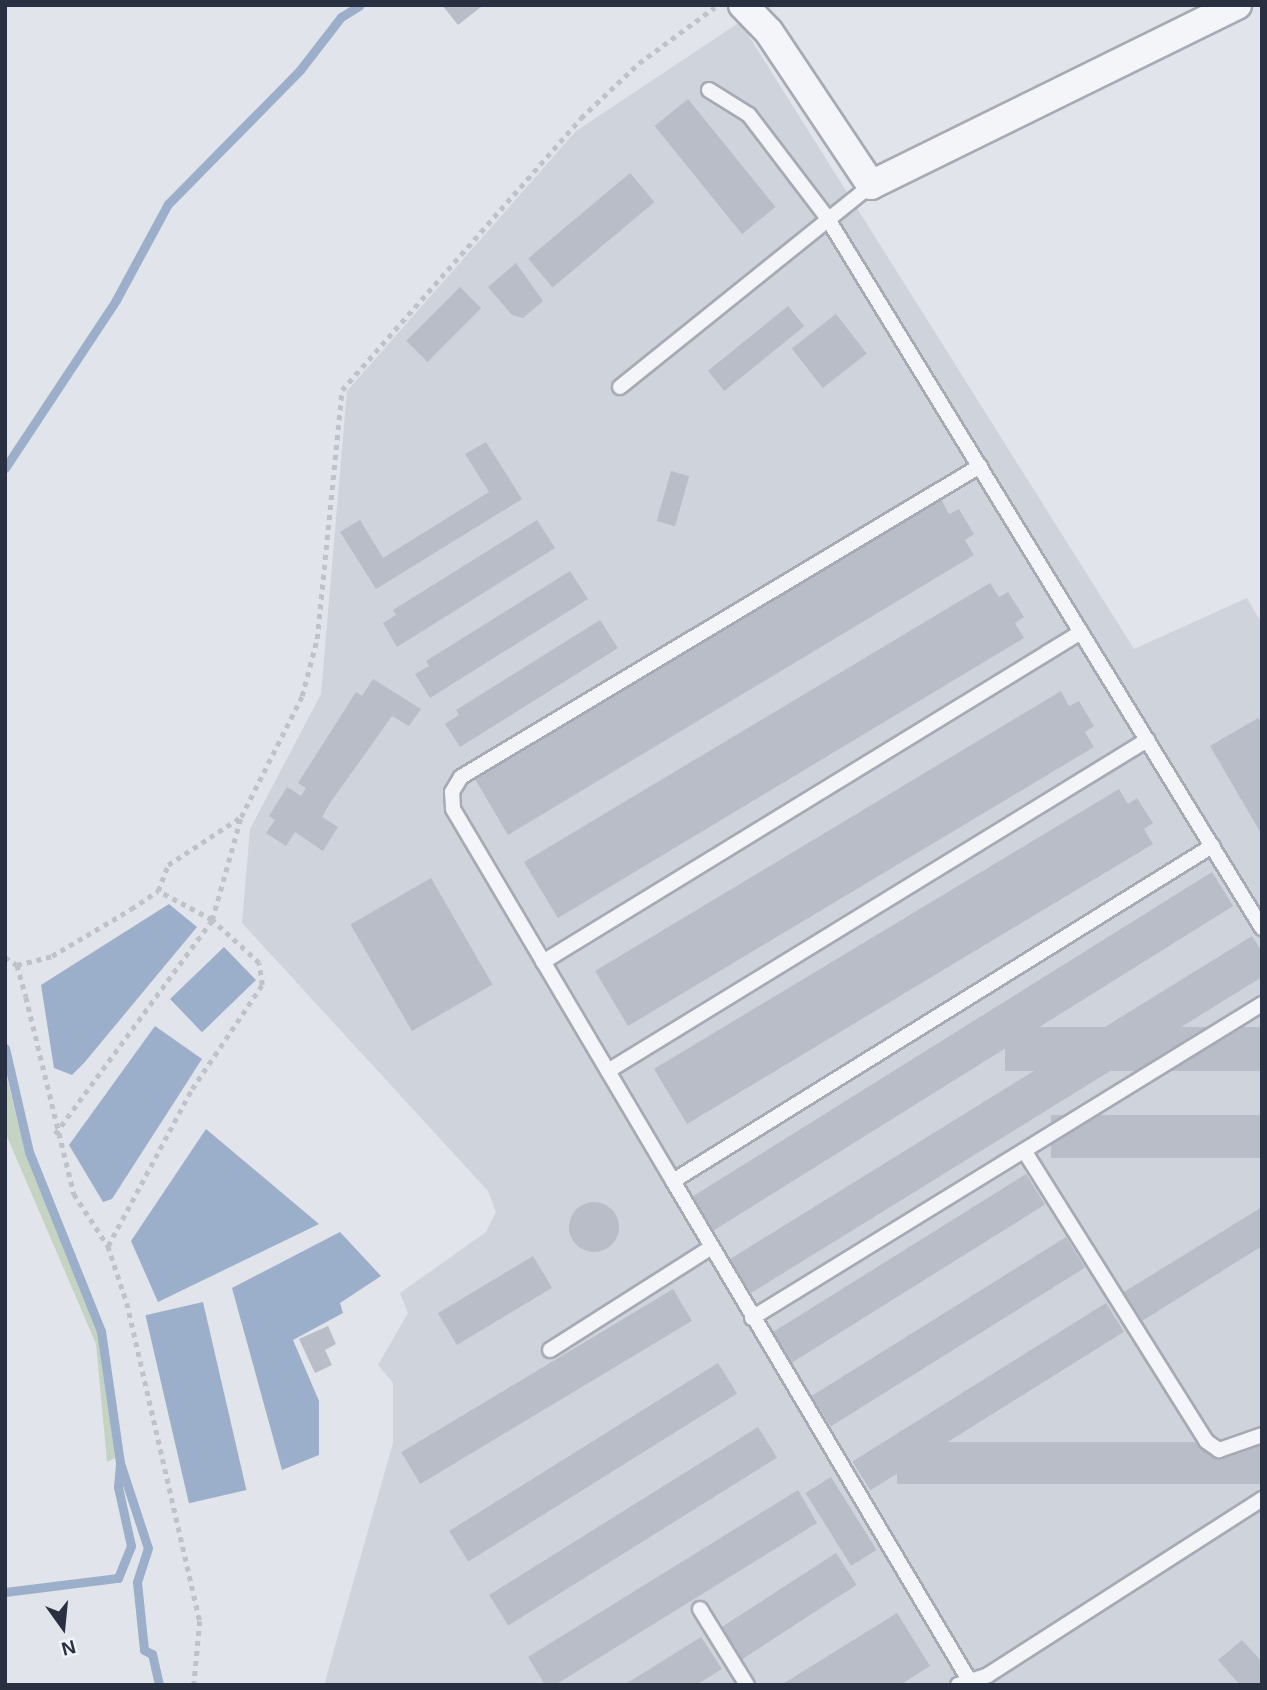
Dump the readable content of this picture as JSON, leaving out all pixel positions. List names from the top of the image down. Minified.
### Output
{"north":"bottom"}
